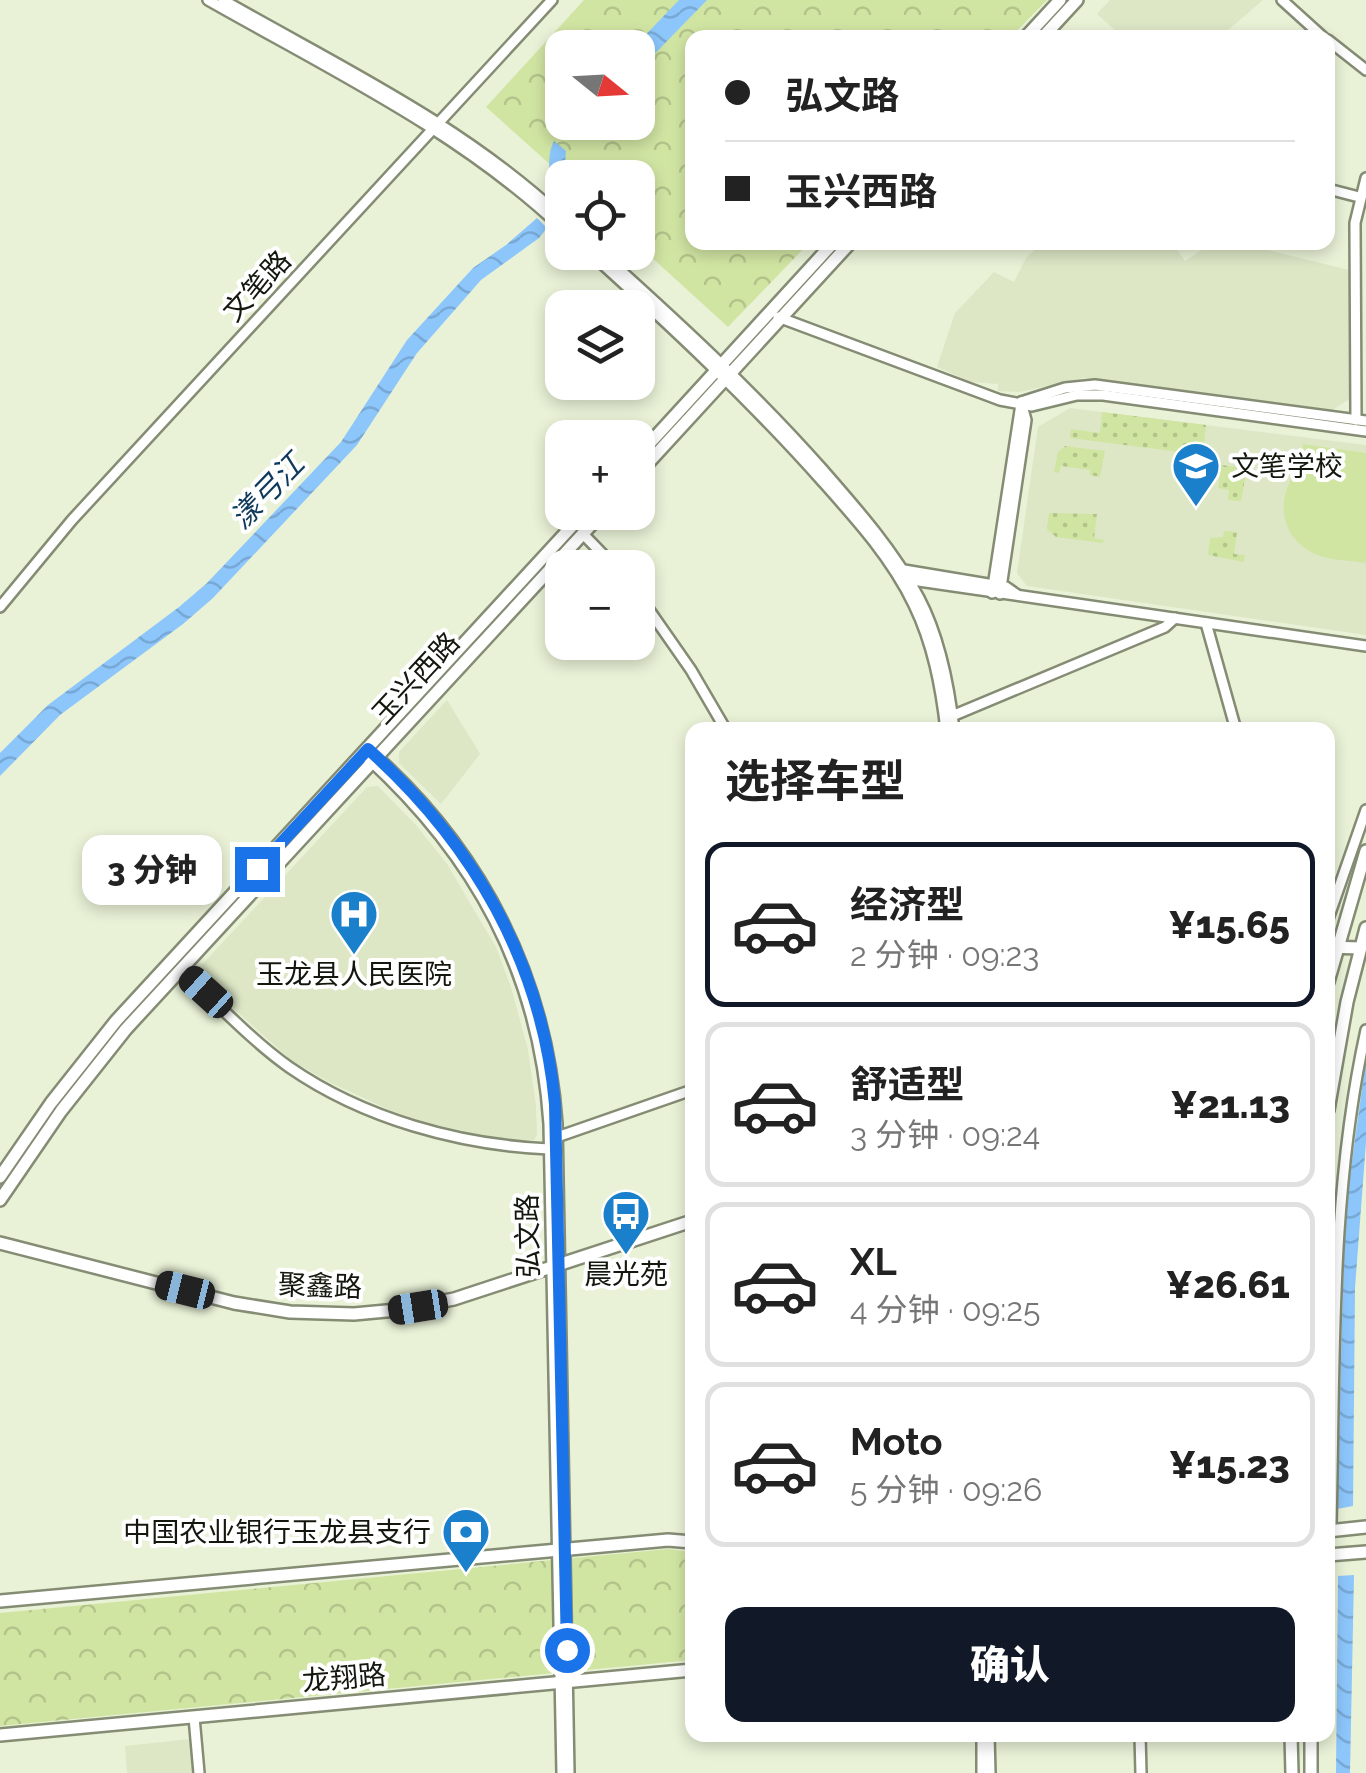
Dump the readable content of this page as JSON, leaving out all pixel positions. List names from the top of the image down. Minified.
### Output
{"streets":{"main road":["玉兴西路","聚鑫路","龙翔路"],"street":["文笔路","弘文路"]},"crossings":[["玉兴西路","弘文路"],["弘文路","聚鑫路"],["弘文路","龙翔路"]],"water":["漾弓江"],"places":{"school or university":["文笔学校"],"hospital":["玉龙县人民医院"],"bus stop":["晨光苑"],"bank":["中国农业银行玉龙县支行"]},"north":"right","page":{"map_buttons":["+","−"],"banner":["弘文路","玉兴西路"],"heading":"选择车型","bubble":"3 分钟","list":[{"name":"经济型","note":"2 分钟 · 09:23","value":"¥15.65"},{"name":"舒适型","note":"3 分钟 · 09:24","value":"¥21.13"},{"name":"XL","note":"4 分钟 · 09:25","value":"¥26.61"},{"name":"Moto","note":"5 分钟 · 09:26","value":"¥15.23"}],"buttons":"确认"}}
